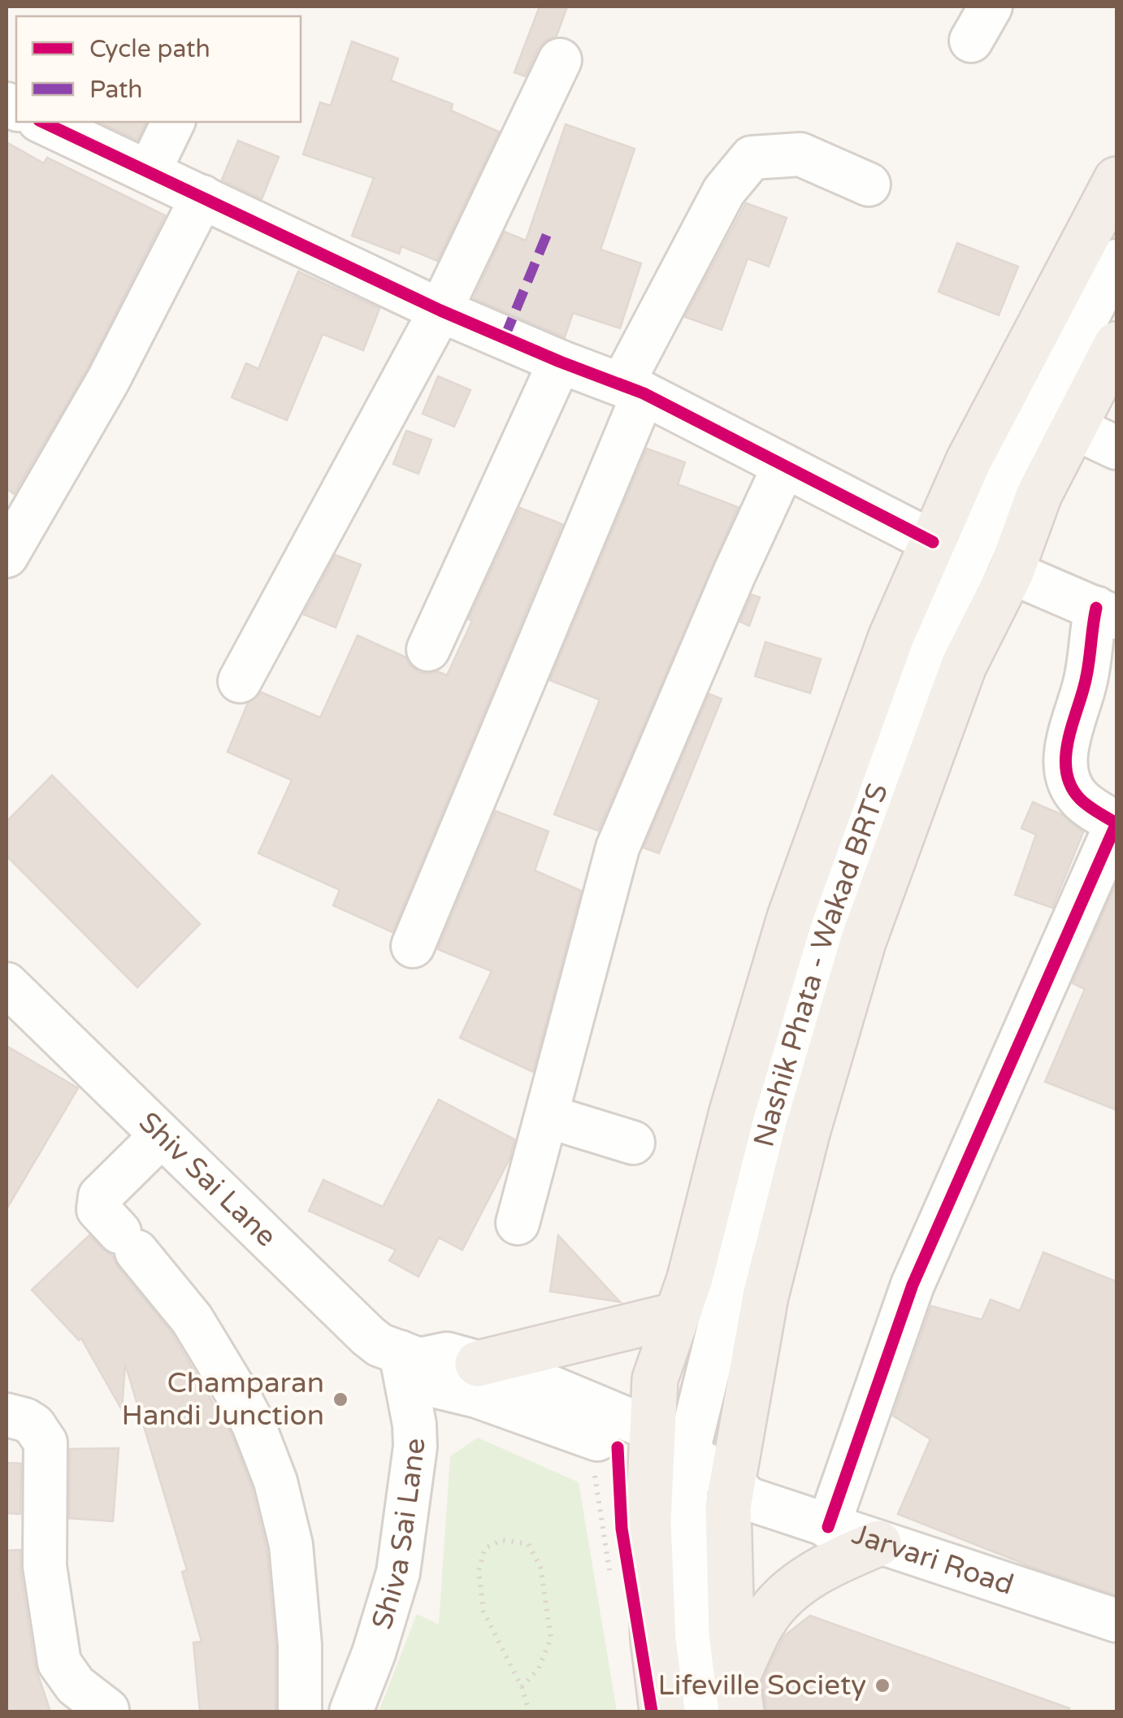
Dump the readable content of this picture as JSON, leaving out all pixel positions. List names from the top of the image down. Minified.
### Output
{"streets":{"street":["Nashik Phata - Wakad BRTS","Shiv Sai Lane","Shiva Sai Lane","Jarvari Road"]},"crossings":[["Nashik Phata - Wakad BRTS","Jarvari Road"],["Shiv Sai Lane","Shiva Sai Lane"]],"places":["Champaran Handi Junction","Lifeville Society"],"legend":["Cycle path","Path"]}
